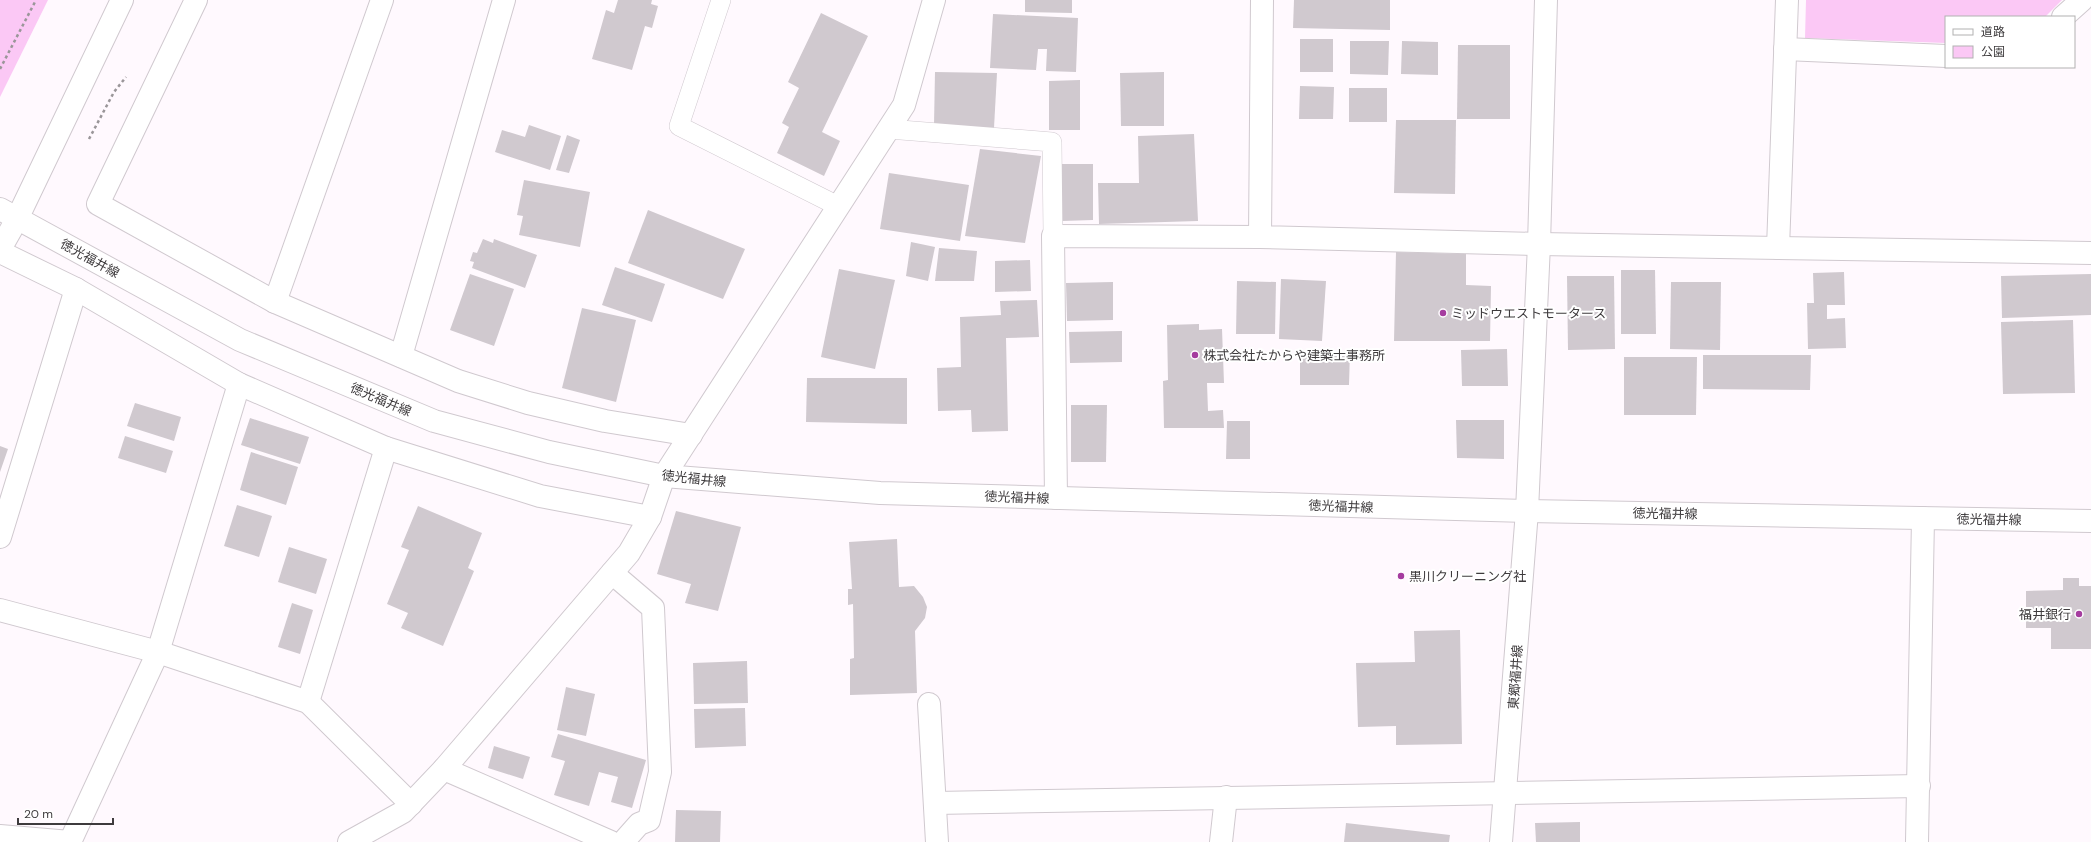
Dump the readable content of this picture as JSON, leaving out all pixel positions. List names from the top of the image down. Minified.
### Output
{"streets":{"street":["徳光福井線","東郷福井線"]},"crossings":[["徳光福井線","東郷福井線"]],"places":["ミッドウエストモータース","株式会社たからや建築士事務所","黒川クリーニング社","福井銀行"],"legend":["道路","公園"],"scale_bar":"20 m"}
